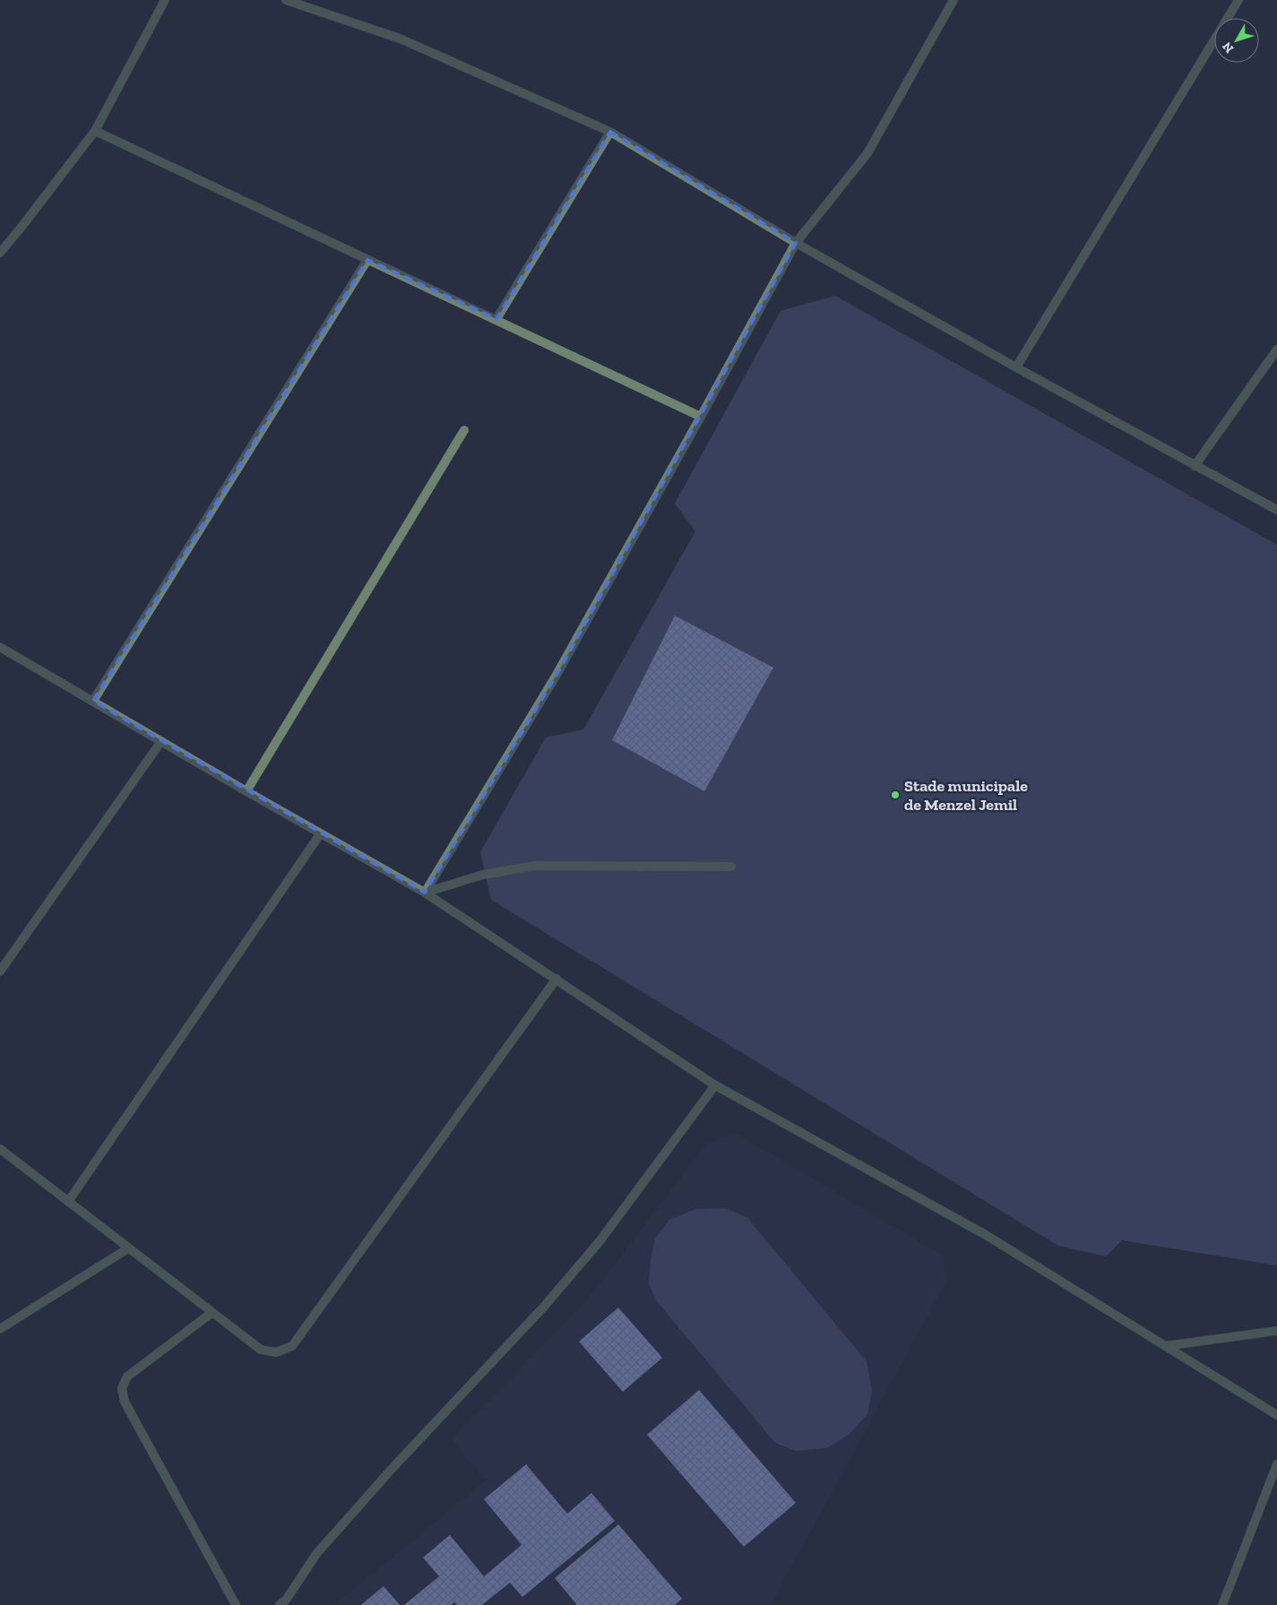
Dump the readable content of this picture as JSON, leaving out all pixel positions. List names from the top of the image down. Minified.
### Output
{"places":["Stade municipale de Menzel Jemil"],"north":"bottom left"}
